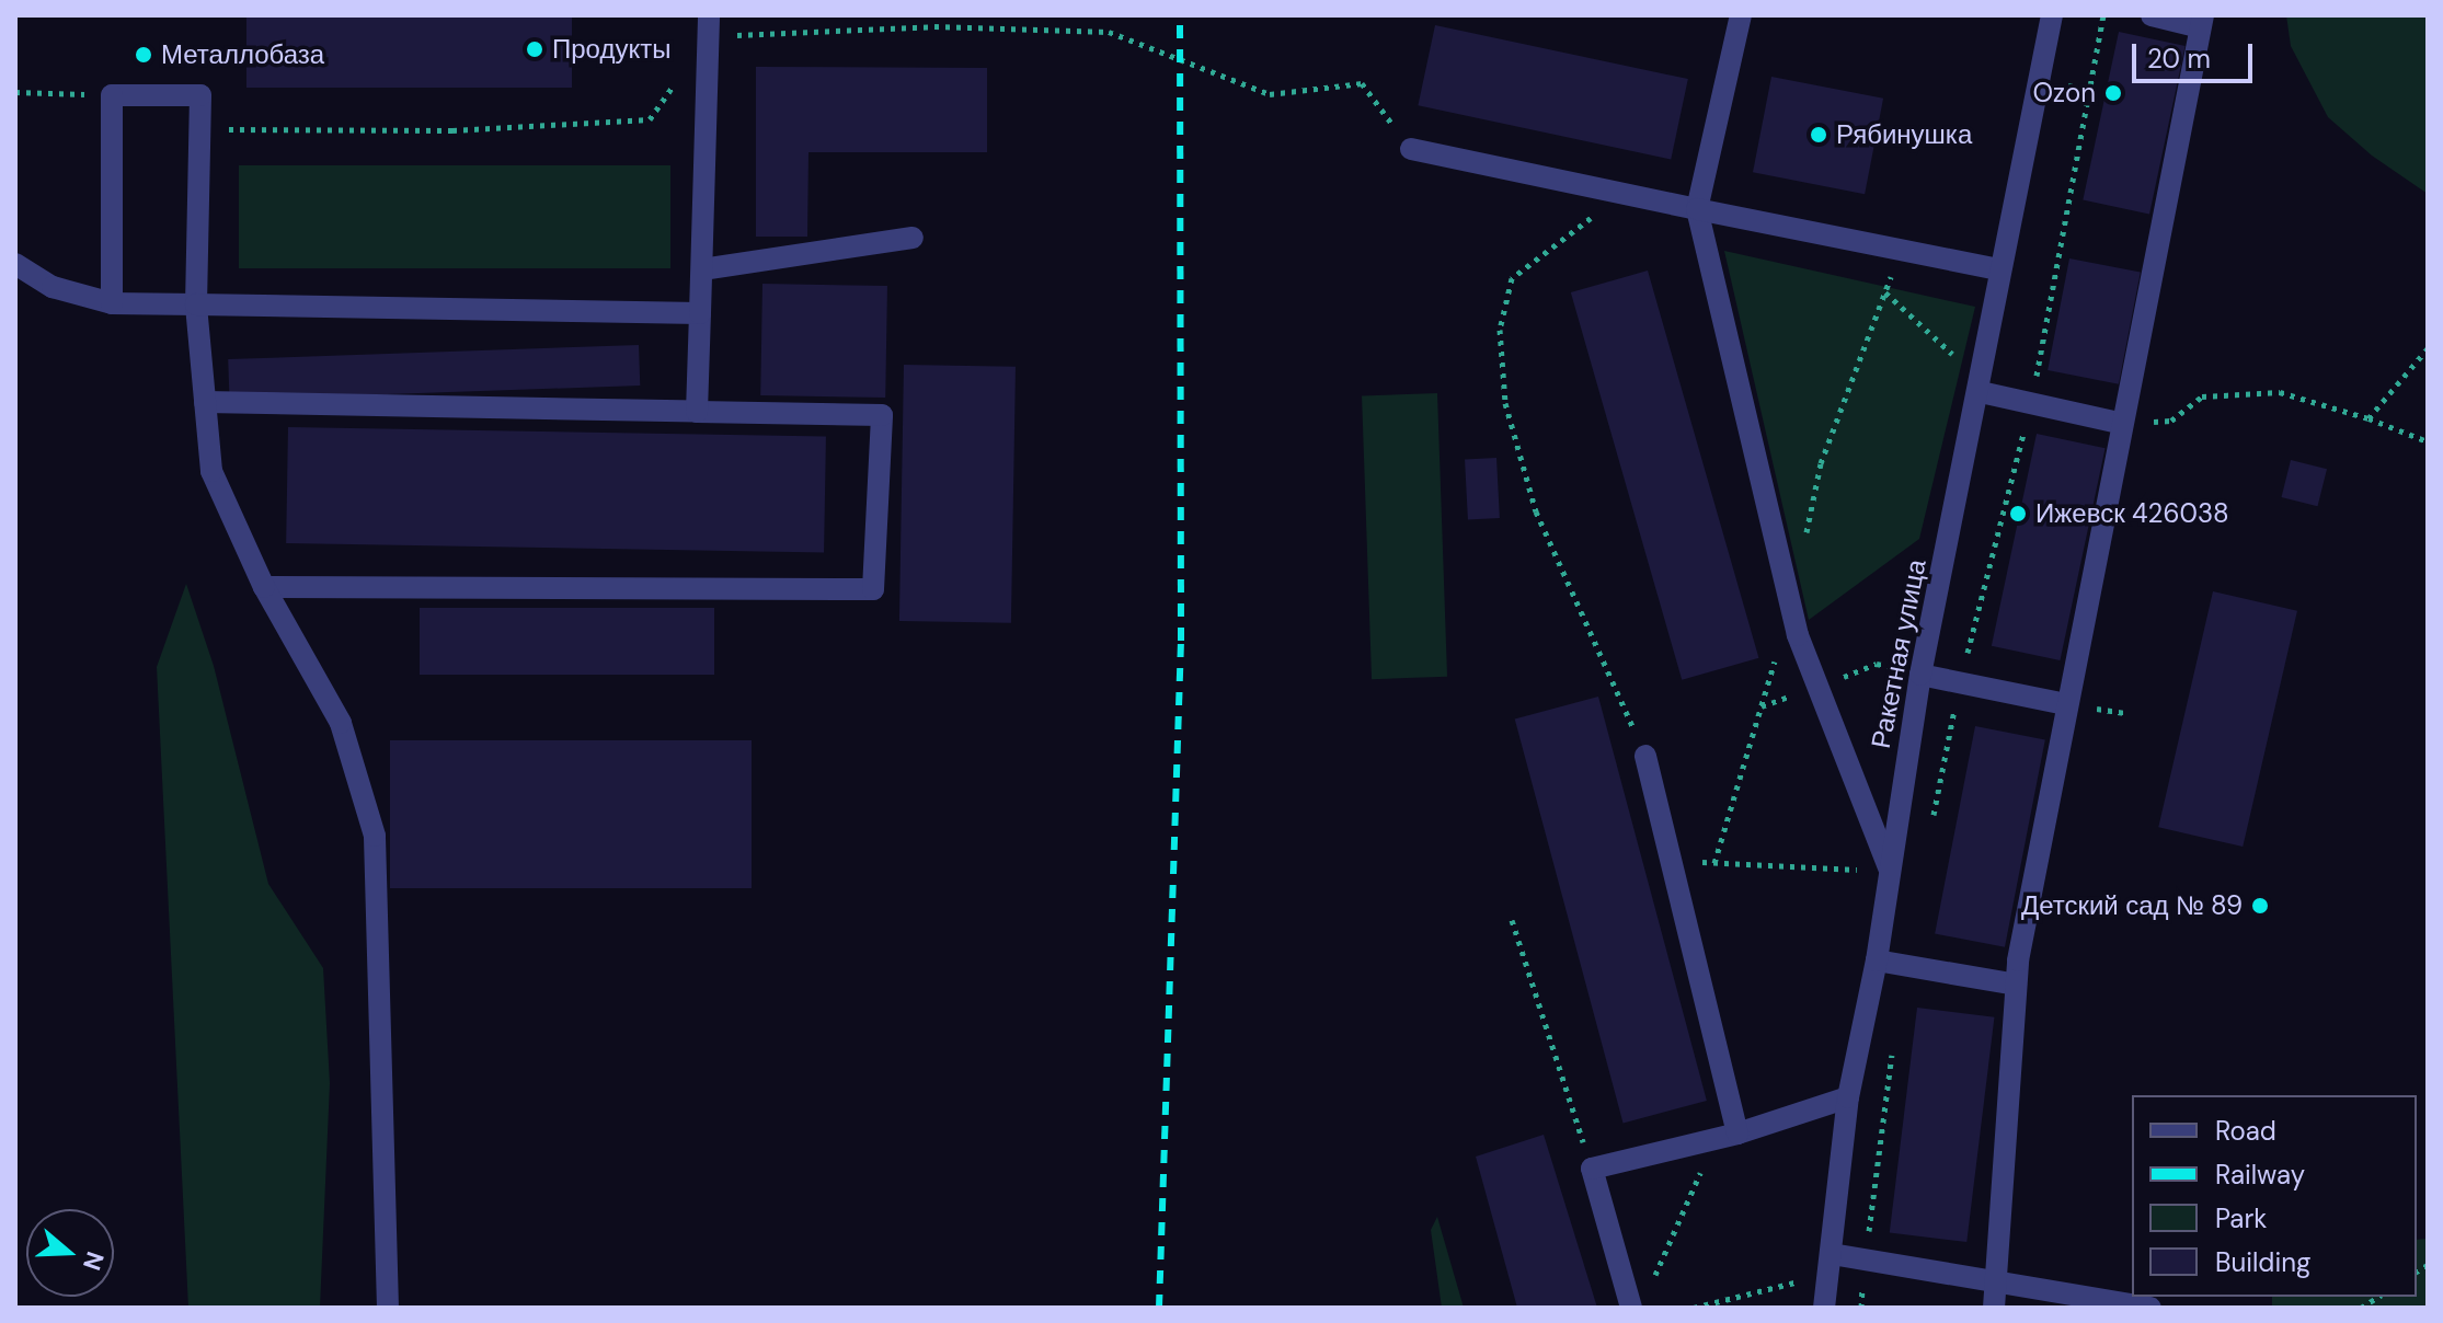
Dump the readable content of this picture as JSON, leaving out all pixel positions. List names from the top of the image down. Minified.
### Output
{"streets":{"street":["Ракетная улица"]},"places":["Продукты","Металлобаза","Ozon","Рябинушка","Ижевск 426038","Детский сад № 89"],"legend":["Road","Railway","Park","Building"],"scale_bar":"20 m","north":"right"}
